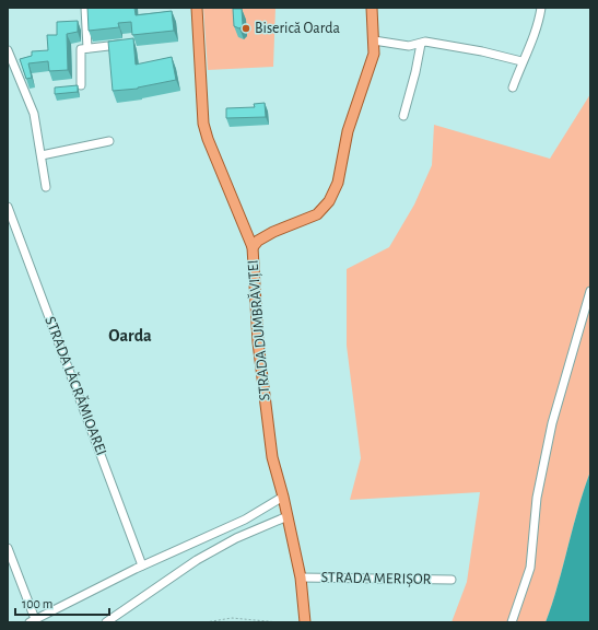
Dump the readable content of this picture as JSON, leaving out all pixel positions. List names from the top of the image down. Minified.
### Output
{"streets":{"main road":["STRADA DUMBRĂVIȚEI"],"street":["STRADA LĂCRĂMIOAREI","STRADA MERIȘOR"]},"crossings":[["STRADA DUMBRĂVIȚEI","STRADA MERIȘOR"]],"districts":["Oarda"],"places":["Biserică Oarda"],"scale_bar":"100 m"}
